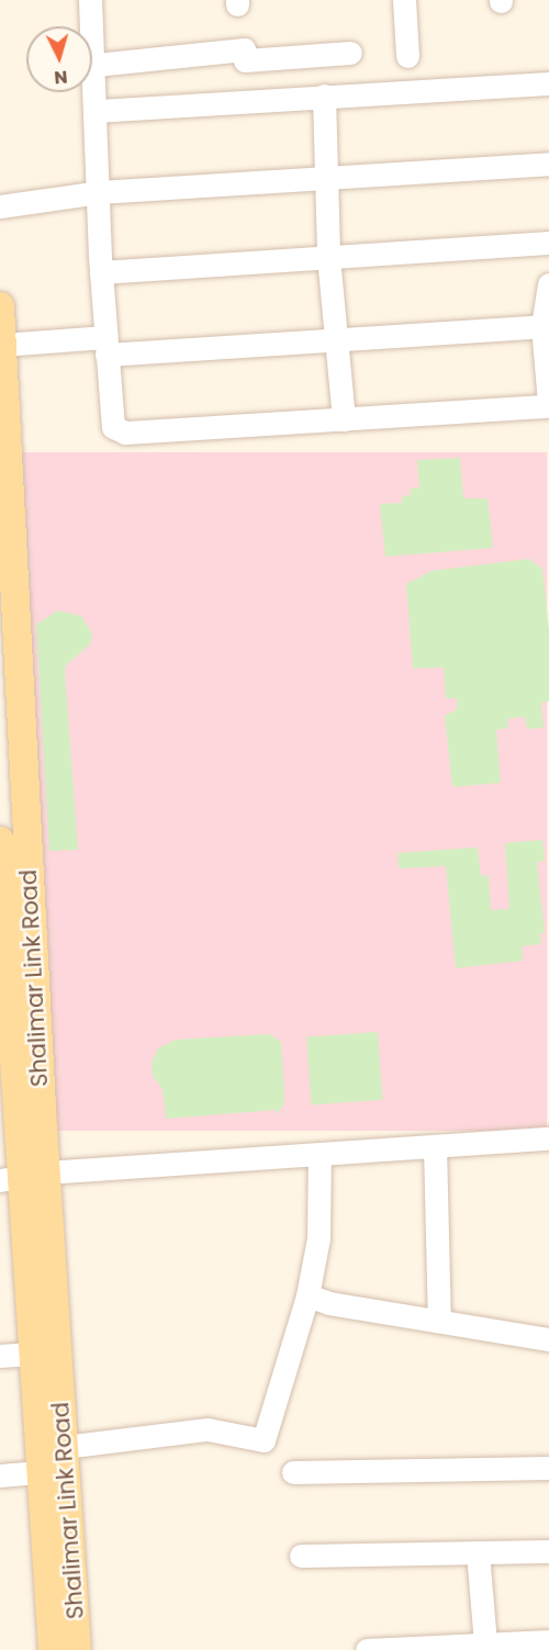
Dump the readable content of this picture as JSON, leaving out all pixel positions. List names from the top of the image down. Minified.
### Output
{"streets":{"main road":["Shalimar Link Road"]},"north":"bottom"}
